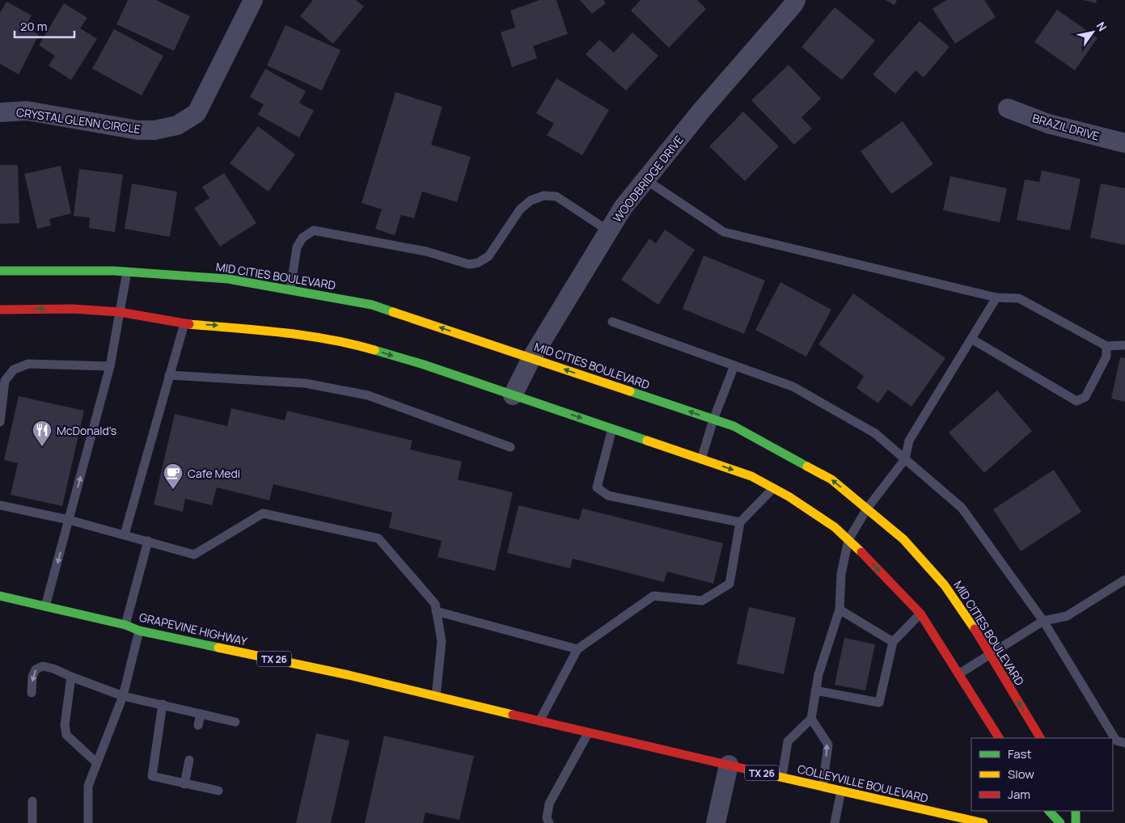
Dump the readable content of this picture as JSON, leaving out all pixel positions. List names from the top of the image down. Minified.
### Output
{"streets":{"main road":["MID CITIES BOULEVARD","GRAPEVINE HIGHWAY","TX 26","COLLEYVILLE BOULEVARD"],"street":["CRYSTAL GLENN CIRCLE","BRAZIL DRIVE","WOODBRIDGE DRIVE"]},"crossings":[["WOODBRIDGE DRIVE","MID CITIES BOULEVARD"],["GRAPEVINE HIGHWAY","COLLEYVILLE BOULEVARD"]],"places":{"restaurant":["McDonald's"],"cafe":["Cafe Medi"]},"legend":["Fast","Slow","Jam"],"scale_bar":"20 m","north":"top right"}
